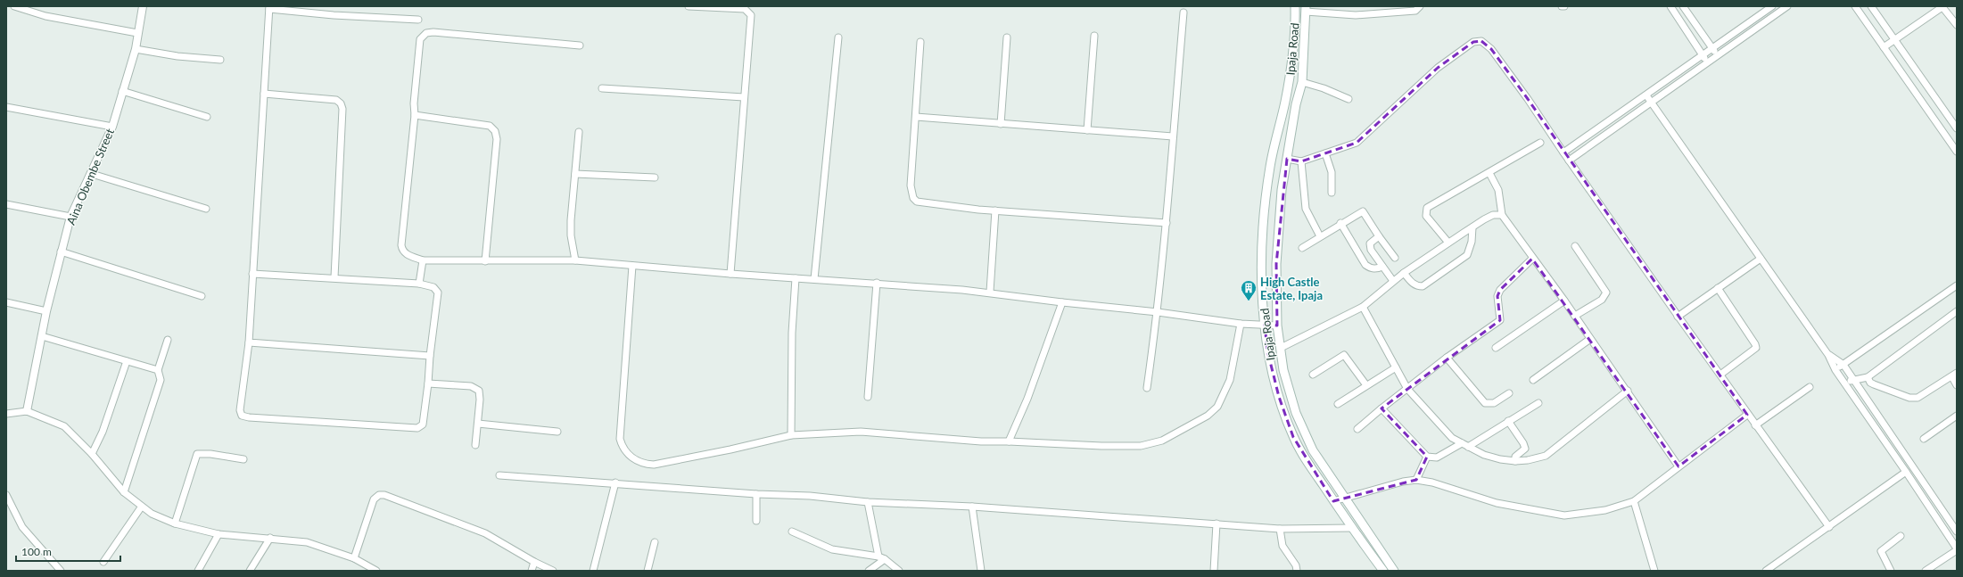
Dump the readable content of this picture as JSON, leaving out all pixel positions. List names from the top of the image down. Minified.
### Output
{"streets":{"main road":["Ipaja Road"],"street":["Aina Obembe Street"]},"places":{"building":["High Castle Estate, Ipaja"]},"scale_bar":"100 m"}
